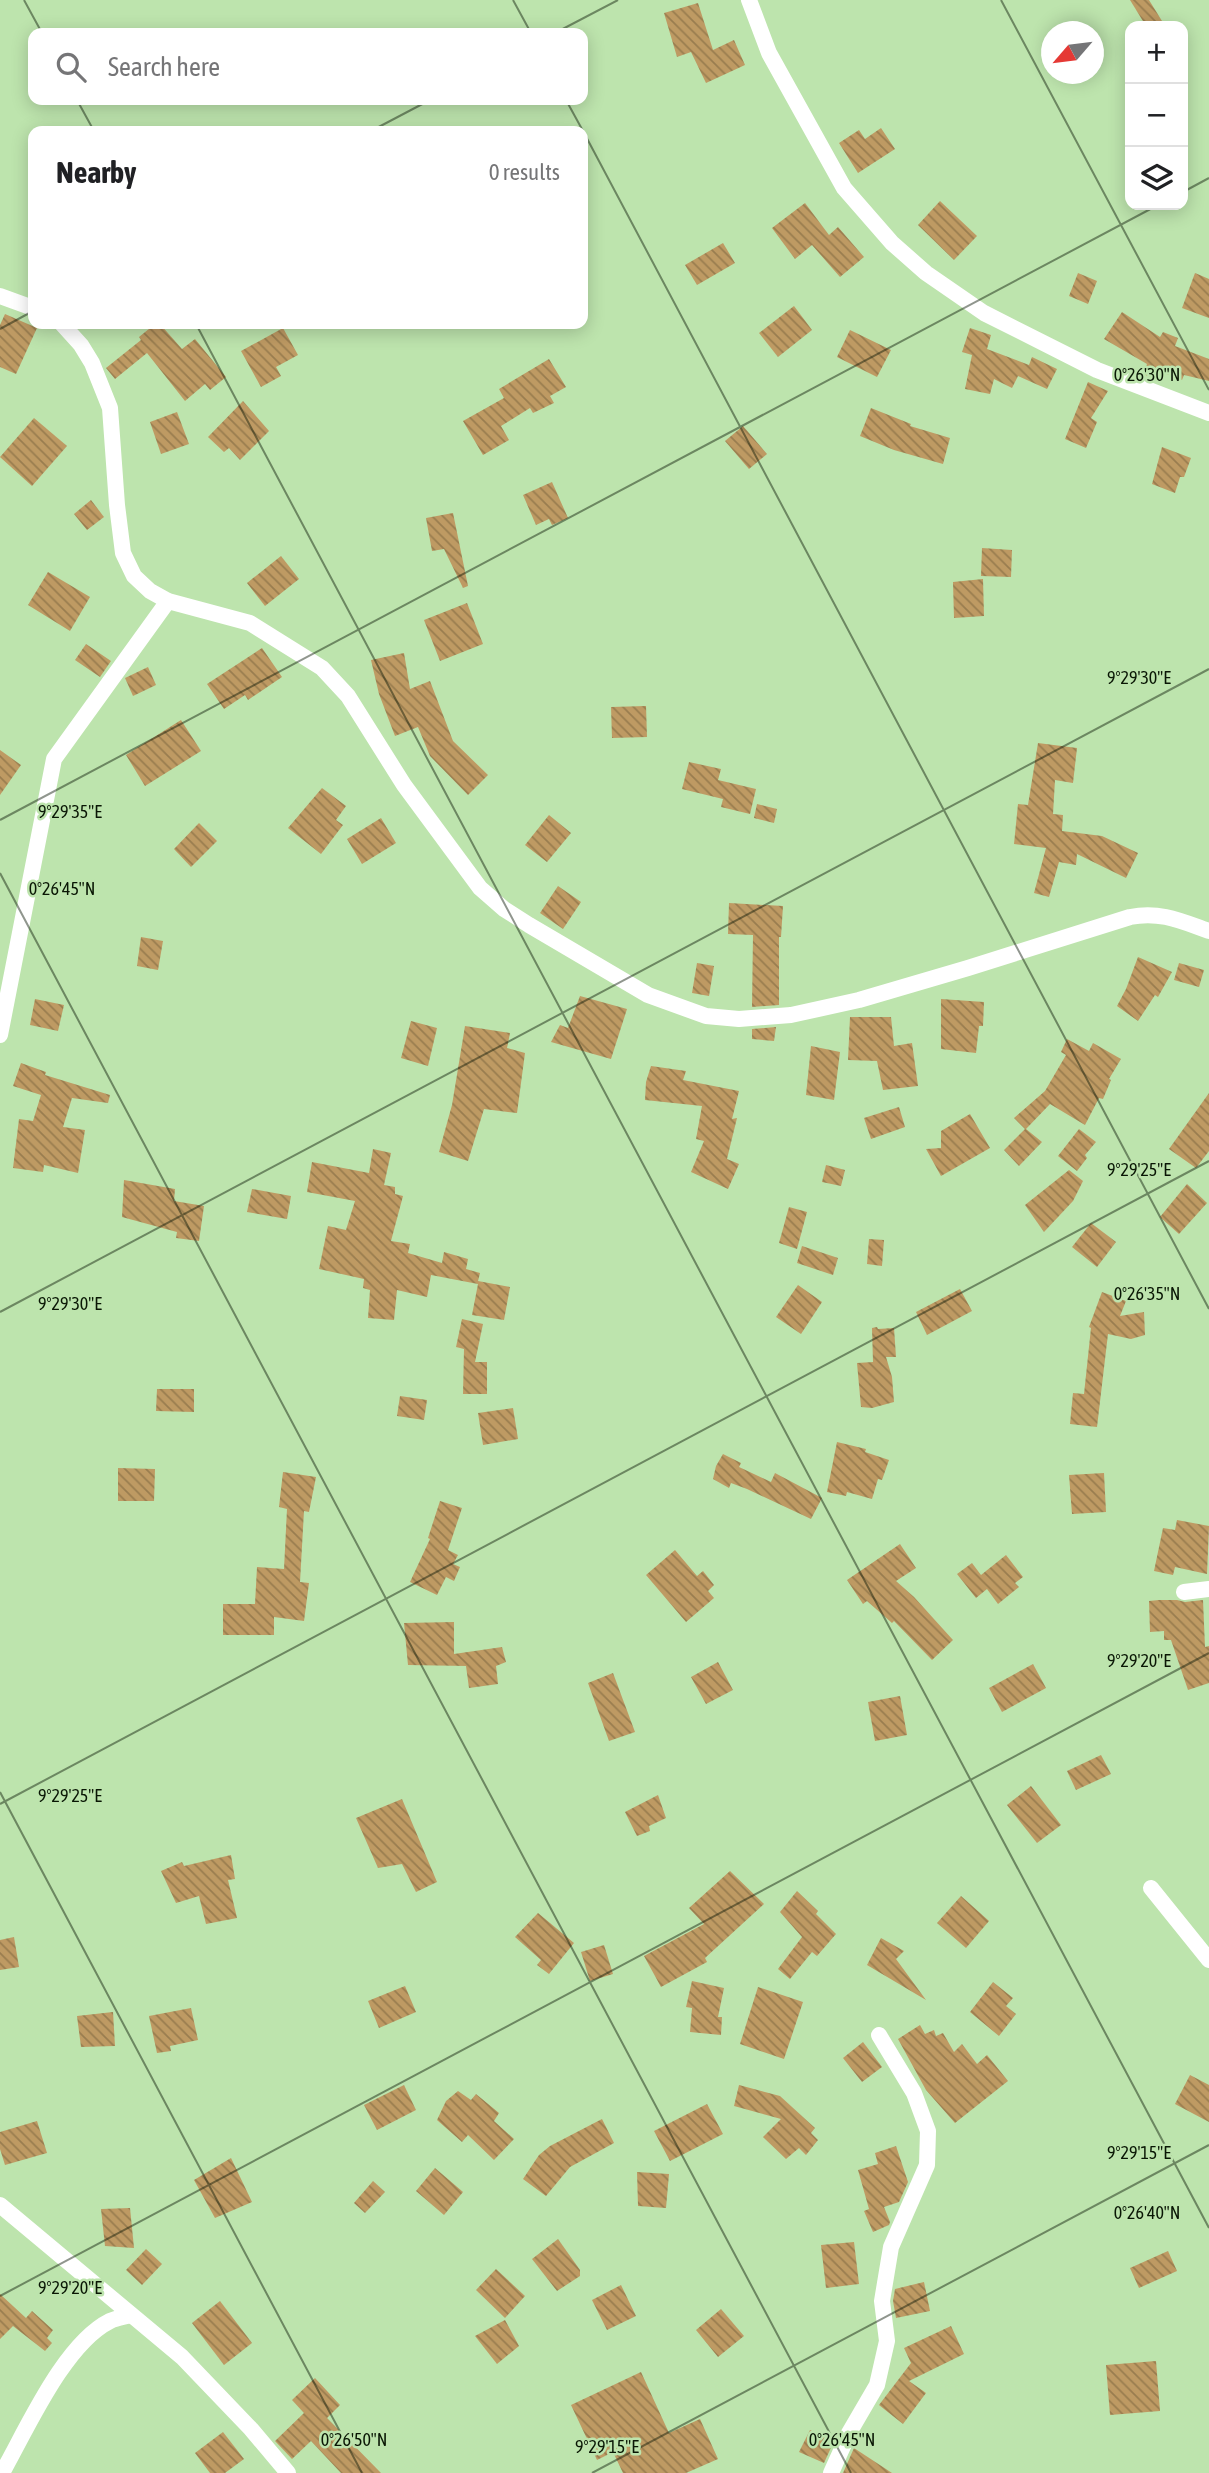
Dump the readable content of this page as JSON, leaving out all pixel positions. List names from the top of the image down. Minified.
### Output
{"north":"bottom left","page":{"map_buttons":["+","−"],"search":"Search here","heading":["Nearby","0 results"]},"coordinates":["0°26'30\"N","9°29'30\"E","9°29'35\"E","0°26'45\"N","9°29'25\"E","0°26'35\"N","9°29'20\"E","9°29'15\"E","0°26'40\"N","0°26'50\"N"]}
